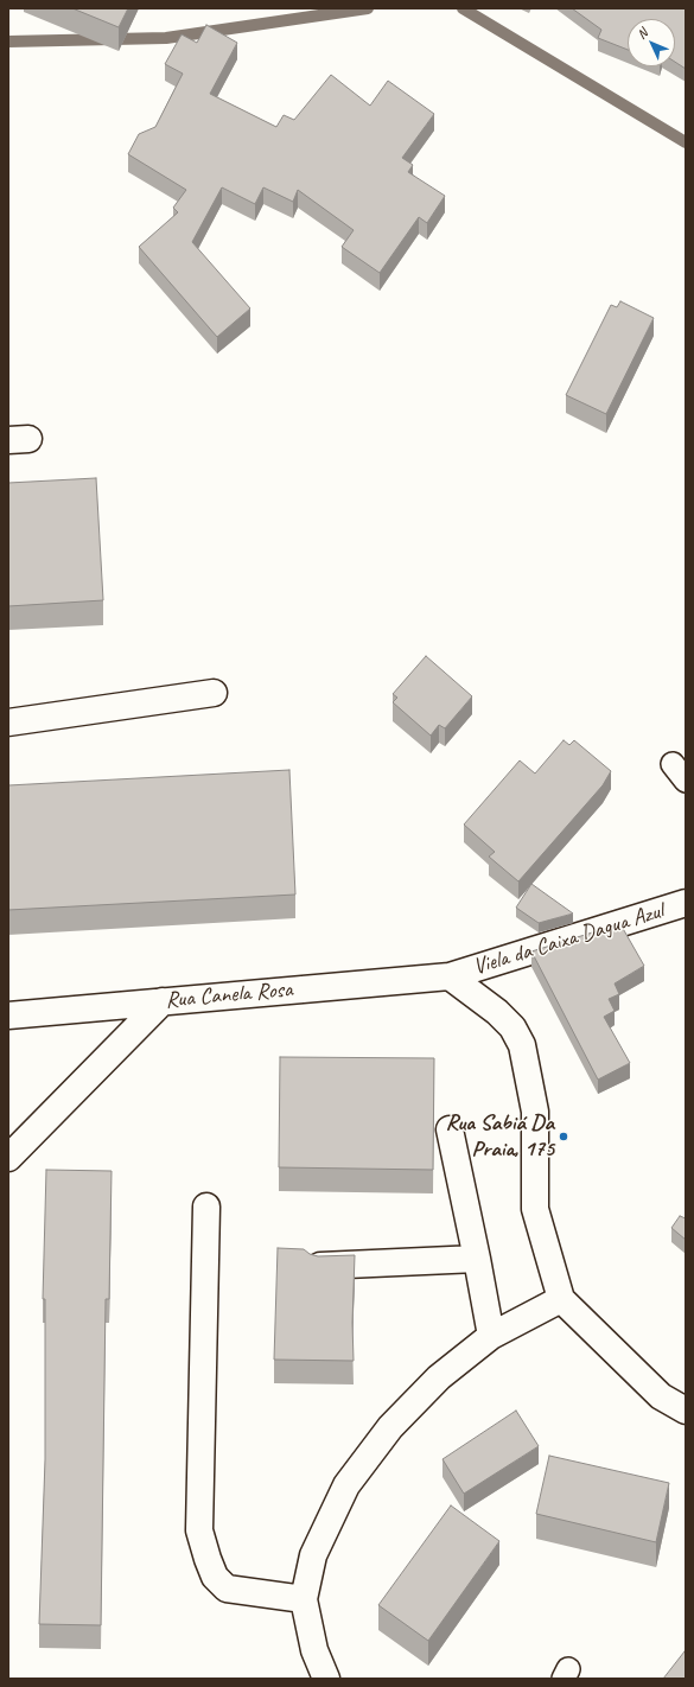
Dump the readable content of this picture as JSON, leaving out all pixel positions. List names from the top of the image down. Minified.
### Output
{"streets":{"street":["Viela da Caixa Dagua Azul","Rua Canela Rosa"]},"crossings":[["Viela da Caixa Dagua Azul","Rua Canela Rosa"]],"places":["Rua Sabiá Da Praia, 175"],"north":"top left"}
